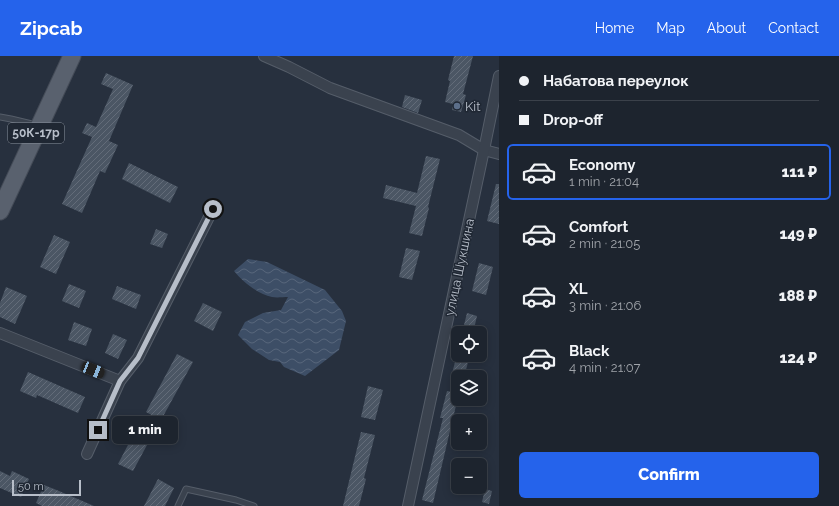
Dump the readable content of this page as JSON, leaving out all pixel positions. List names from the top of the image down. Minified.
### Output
{"streets":{"main road":["50К-17р"],"street":["улица Шукшина"]},"places":["Kit"],"scale_bar":"50 m","page":{"header":"Zipcab","nav":["Home","Map","About","Contact"],"banner":["Набатова переулок","Drop-off"],"list":[{"name":"Economy","note":"1 min · 21:04","value":"111 ₽"},{"name":"Comfort","note":"2 min · 21:05","value":"149 ₽"},{"name":"XL","note":"3 min · 21:06","value":"188 ₽"},{"name":"Black","note":"4 min · 21:07","value":"124 ₽"}],"map_buttons":["+","−"],"bubble":"1 min","buttons":"Confirm","scale":"50 m"}}
